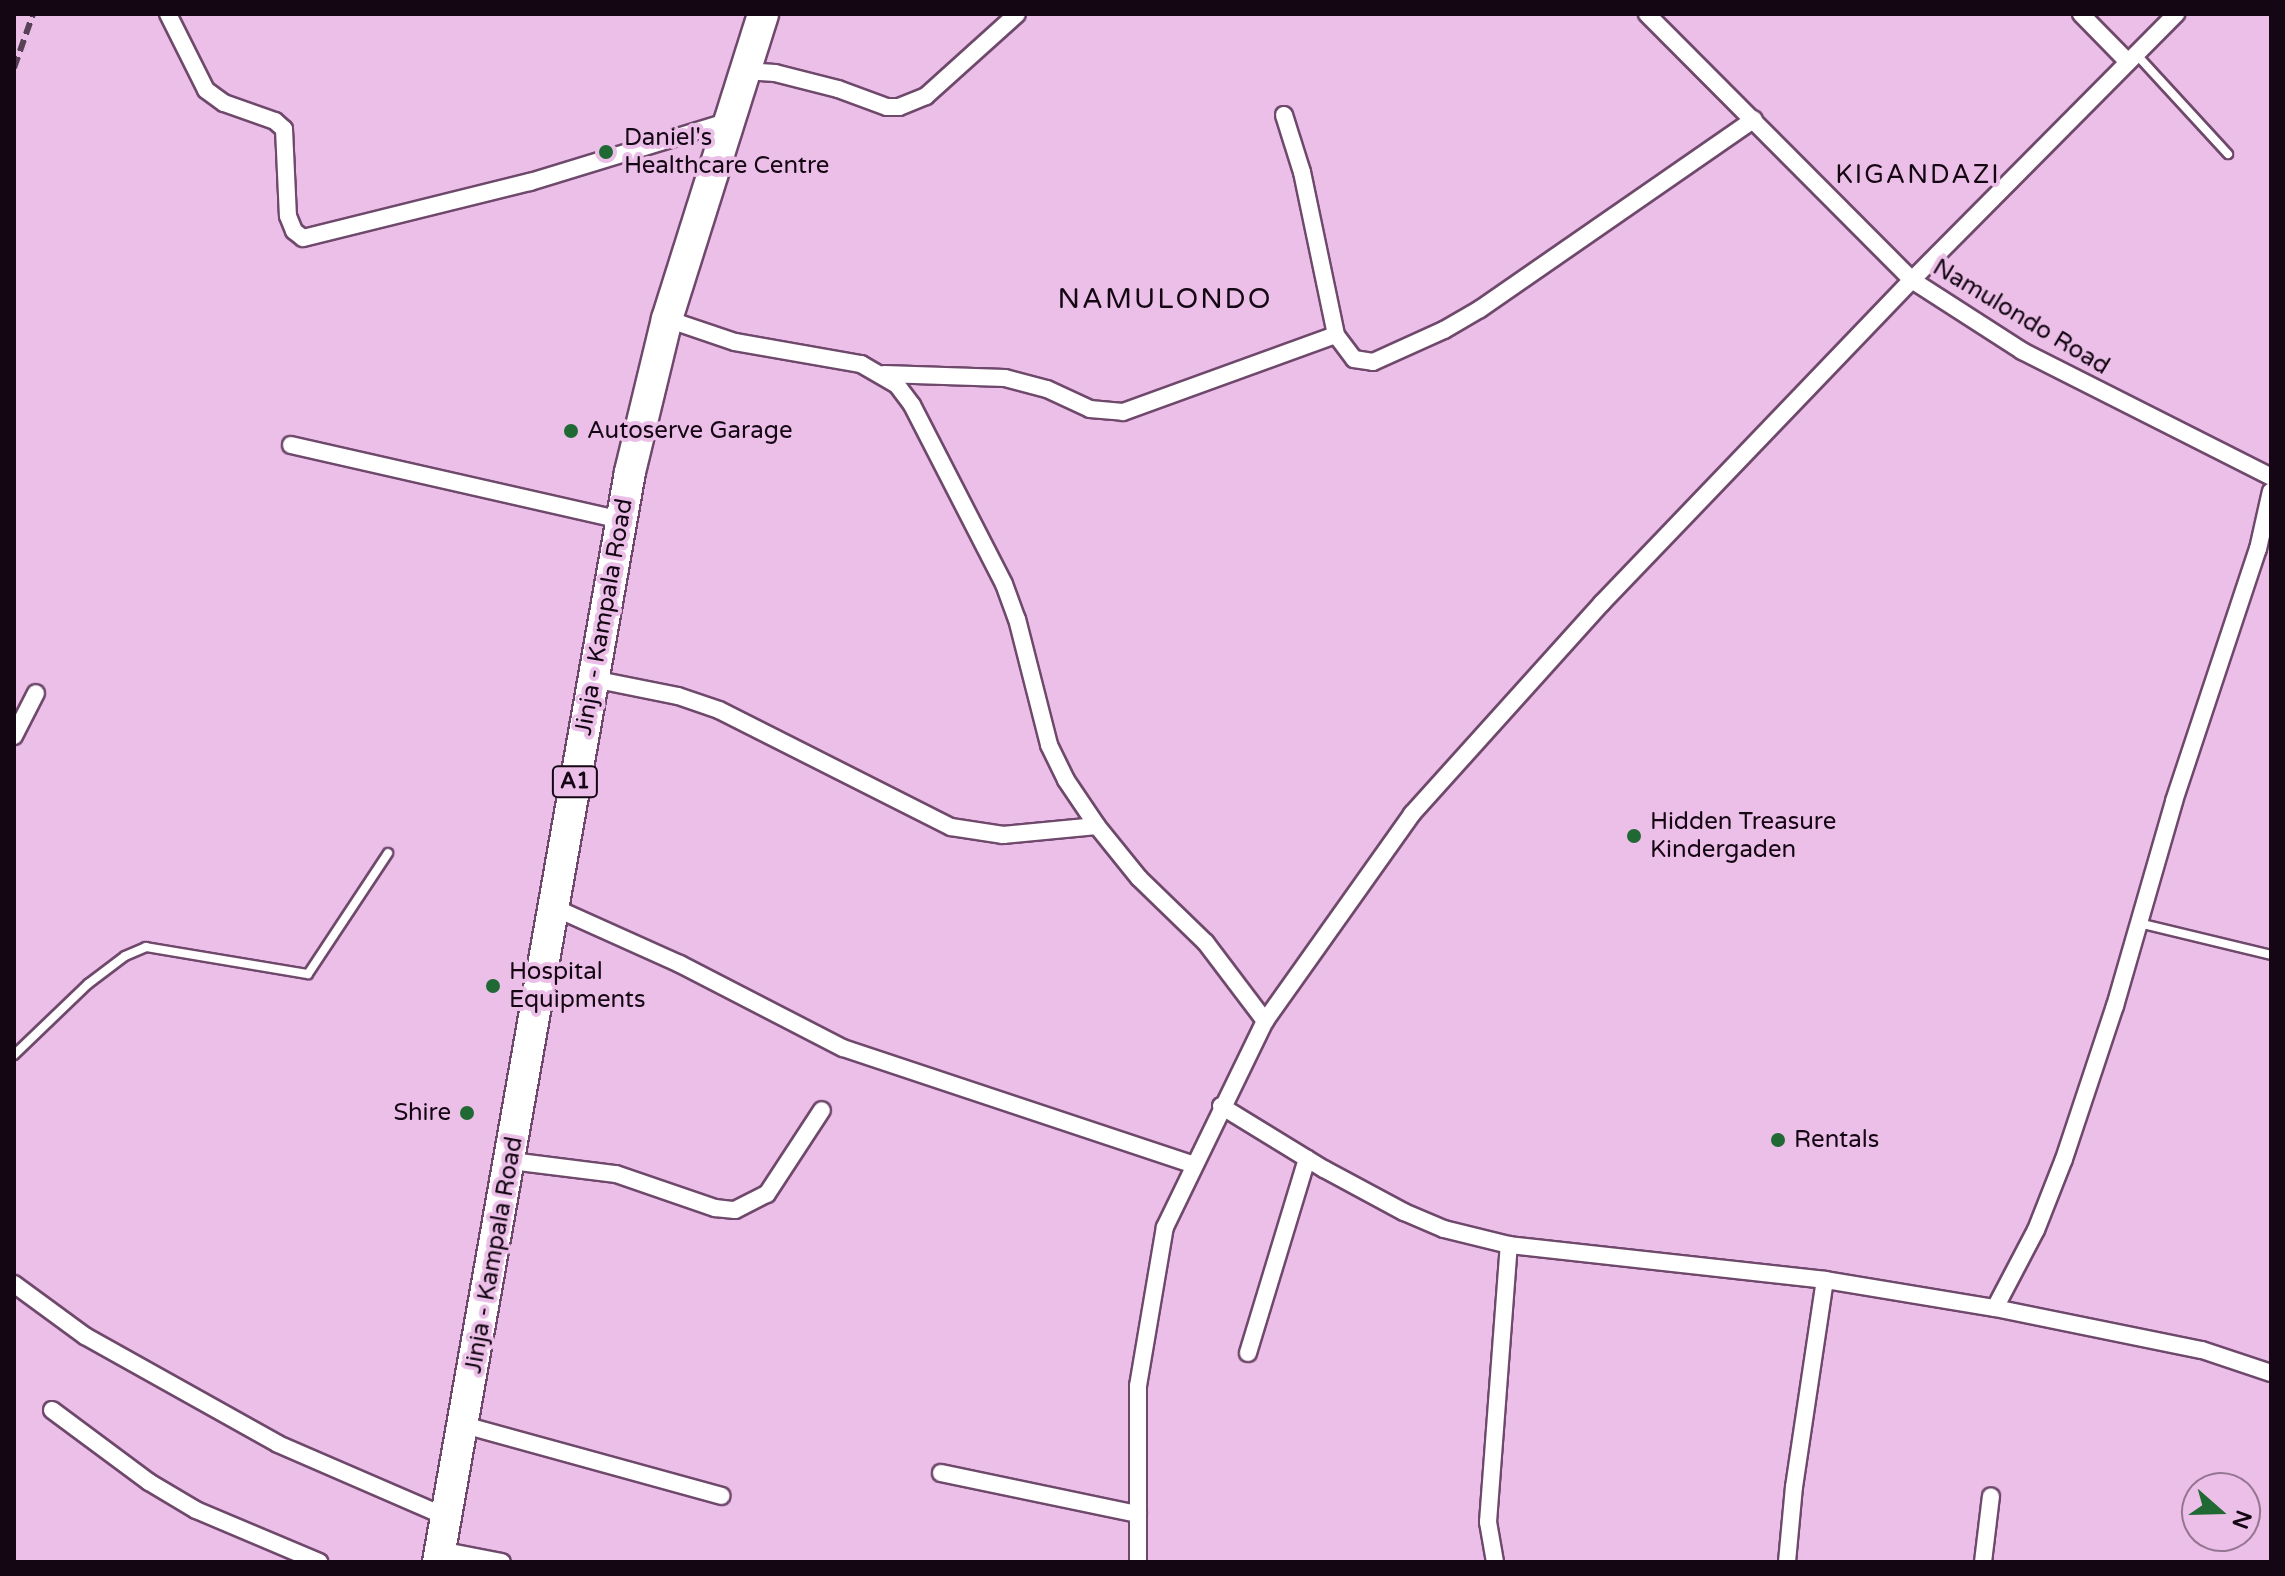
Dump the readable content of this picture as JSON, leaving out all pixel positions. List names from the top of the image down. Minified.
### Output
{"streets":{"highway":["Jinja - Kampala Road","A1"],"street":["Namulondo Road"]},"districts":["KIGANDAZI","NAMULONDO"],"places":["Daniel's Healthcare Centre","Autoserve Garage","Hidden Treasure Kindergaden","Hospital Equipments","Shire","Rentals"],"north":"right"}
